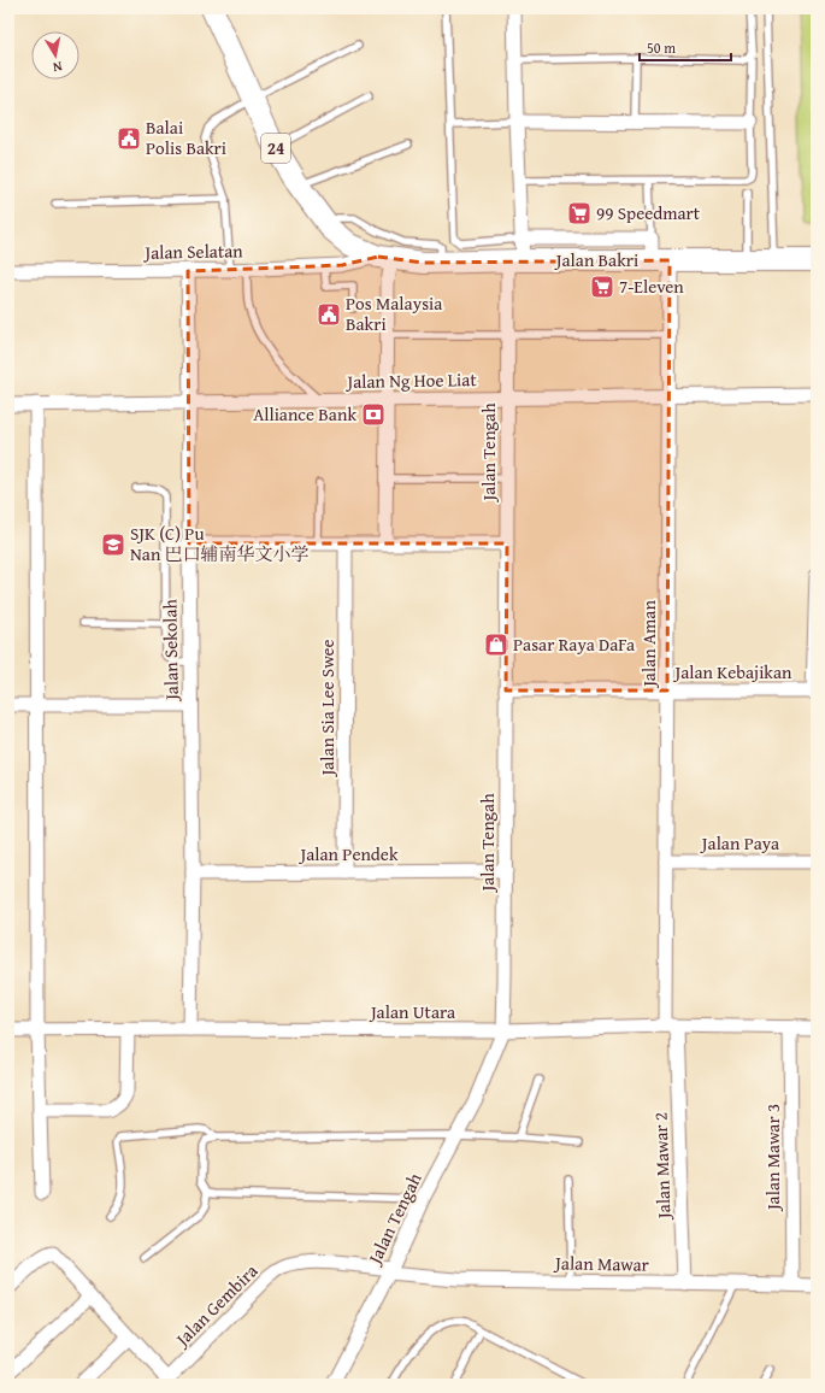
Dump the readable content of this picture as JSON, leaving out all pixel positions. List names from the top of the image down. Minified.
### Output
{"streets":{"main road":["24","Jalan Bakri"],"street":["Jalan Selatan","Jalan Ng Hoe Liat","Jalan Tengah","Jalan Aman","Jalan Sekolah","Jalan Kebajikan","Jalan Sia Lee Swee","Jalan Paya","Jalan Pendek","Jalan Utara","Jalan Mawar 3","Jalan Mawar 2","Jalan Mawar","Jalan Gembira"]},"crossings":[["24","Jalan Selatan"],["24","Jalan Bakri"],["Jalan Selatan","Jalan Bakri"],["Jalan Selatan","Jalan Sekolah"],["Jalan Bakri","Jalan Tengah"],["Jalan Bakri","Jalan Aman"],["Jalan Ng Hoe Liat","Jalan Tengah"],["Jalan Ng Hoe Liat","Jalan Aman"],["Jalan Ng Hoe Liat","Jalan Sekolah"],["Jalan Tengah","Jalan Kebajikan"],["Jalan Tengah","Jalan Pendek"],["Jalan Tengah","Jalan Utara"],["Jalan Tengah","Jalan Mawar"],["Jalan Tengah","Jalan Gembira"],["Jalan Aman","Jalan Kebajikan"],["Jalan Aman","Jalan Paya"],["Jalan Aman","Jalan Utara"],["Jalan Aman","Jalan Mawar 2"],["Jalan Sekolah","Jalan Pendek"],["Jalan Sekolah","Jalan Utara"],["Jalan Sia Lee Swee","Jalan Pendek"],["Jalan Utara","Jalan Mawar 3"],["Jalan Utara","Jalan Mawar 2"],["Jalan Mawar 3","Jalan Mawar"],["Jalan Mawar 2","Jalan Mawar"],["Jalan Mawar","Jalan Gembira"]],"places":{"public building":["Balai Polis Bakri","Pos Malaysia Bakri"],"supermarket":["99 Speedmart","7-Eleven"],"bank":["Alliance Bank"],"school or university":["SJK (C) Pu Nan 巴口辅南华文小学"],"shop":["Pasar Raya DaFa"]},"scale_bar":"50 m","north":"bottom"}
